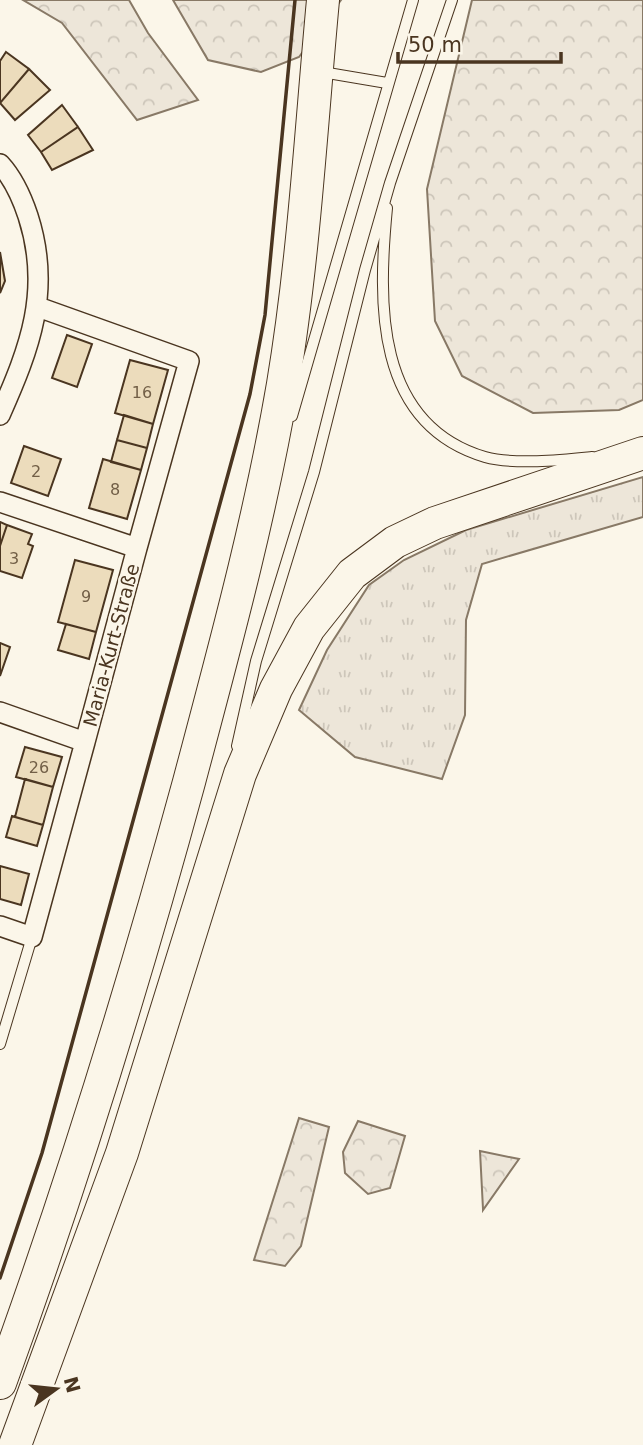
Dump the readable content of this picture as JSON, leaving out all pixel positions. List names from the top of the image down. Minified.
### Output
{"streets":{"street":["Maria-Kurt-Straße"]},"house_numbers":["16","2","8","3","9","26"],"scale_bar":"50 m","north":"right"}
